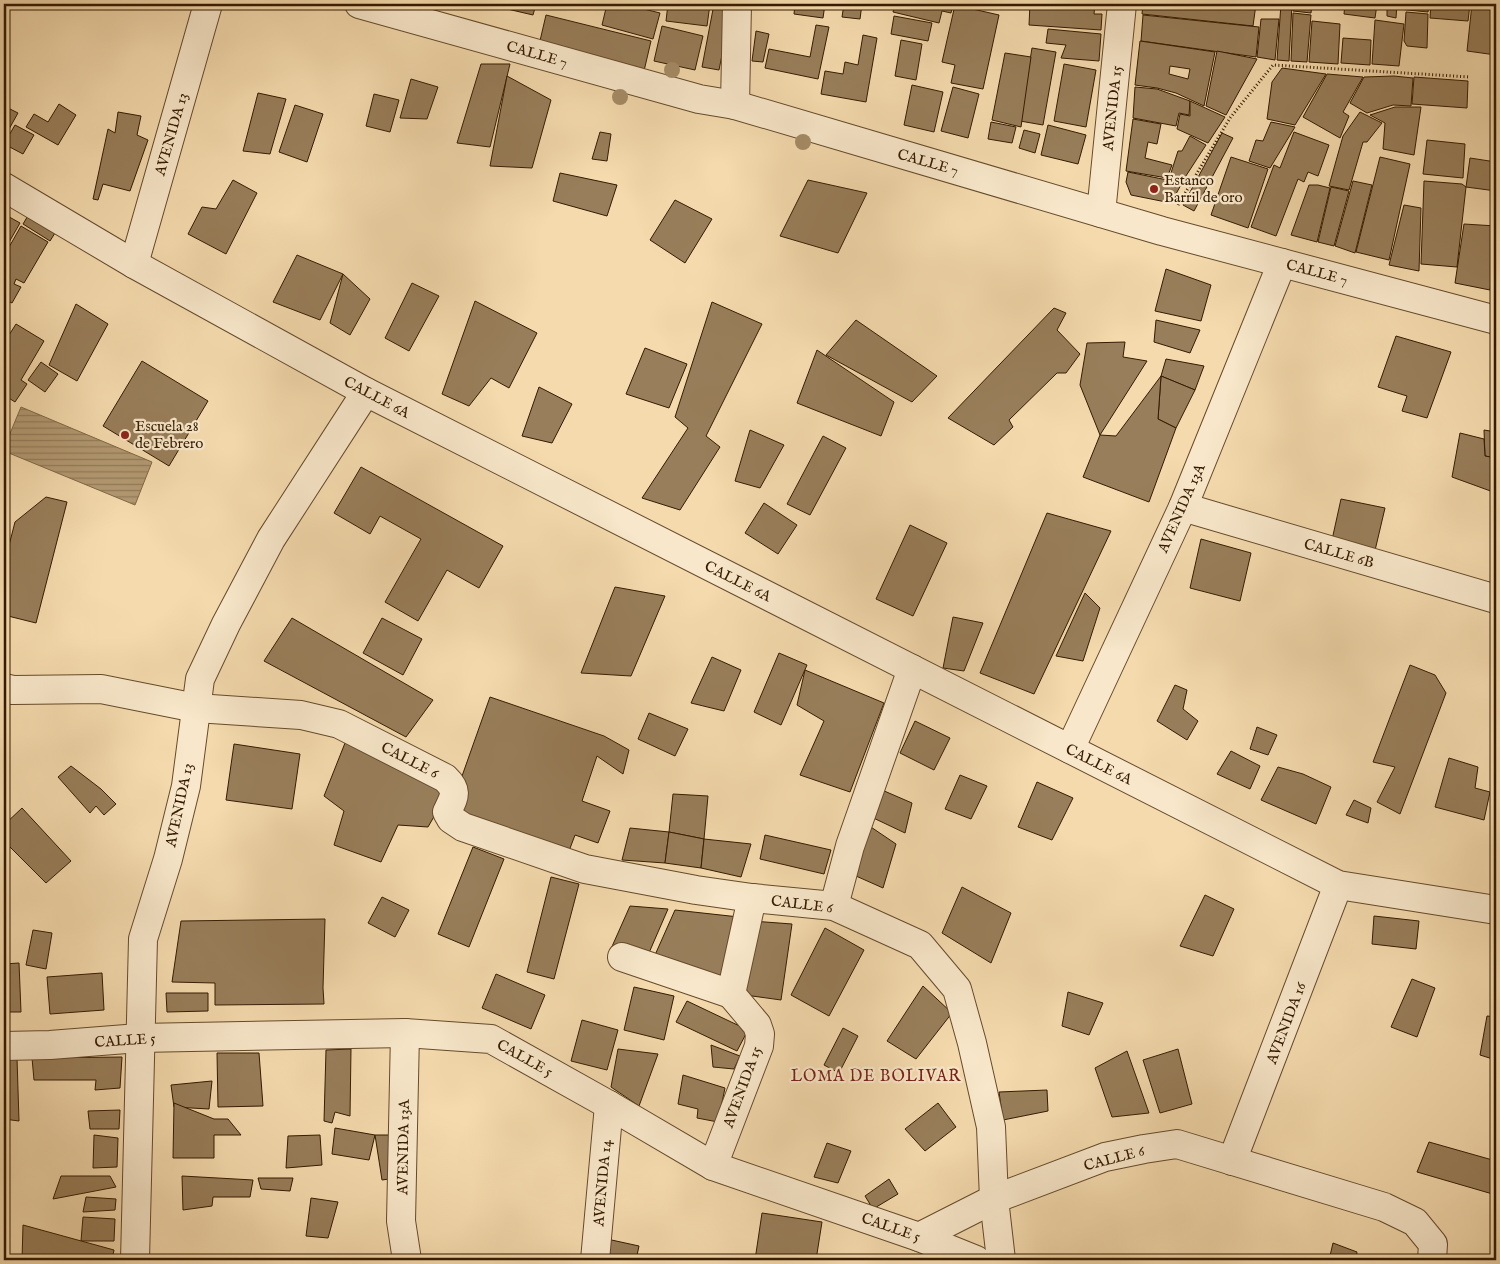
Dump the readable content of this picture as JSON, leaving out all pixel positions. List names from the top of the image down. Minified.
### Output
{"streets":{"street":["CALLE 7","AVENIDA 15","AVENIDA 13","CALLE 6A","AVENIDA 13A","CALLE 6B","CALLE 6","AVENIDA 16","CALLE 5","AVENIDA 14"]},"crossings":[["CALLE 7","AVENIDA 15"],["CALLE 7","AVENIDA 13A"],["AVENIDA 15","CALLE 5"],["AVENIDA 13","CALLE 6A"],["AVENIDA 13","CALLE 6"],["AVENIDA 13","CALLE 5"],["CALLE 6A","AVENIDA 13A"],["CALLE 6A","AVENIDA 16"],["AVENIDA 13A","CALLE 6B"],["AVENIDA 13A","CALLE 5"],["CALLE 6","AVENIDA 16"],["CALLE 5","AVENIDA 14"]],"districts":["LOMA DE BOLIVAR"],"places":["Estanco Barril de oro","Escuela 28 de Febrero"]}
